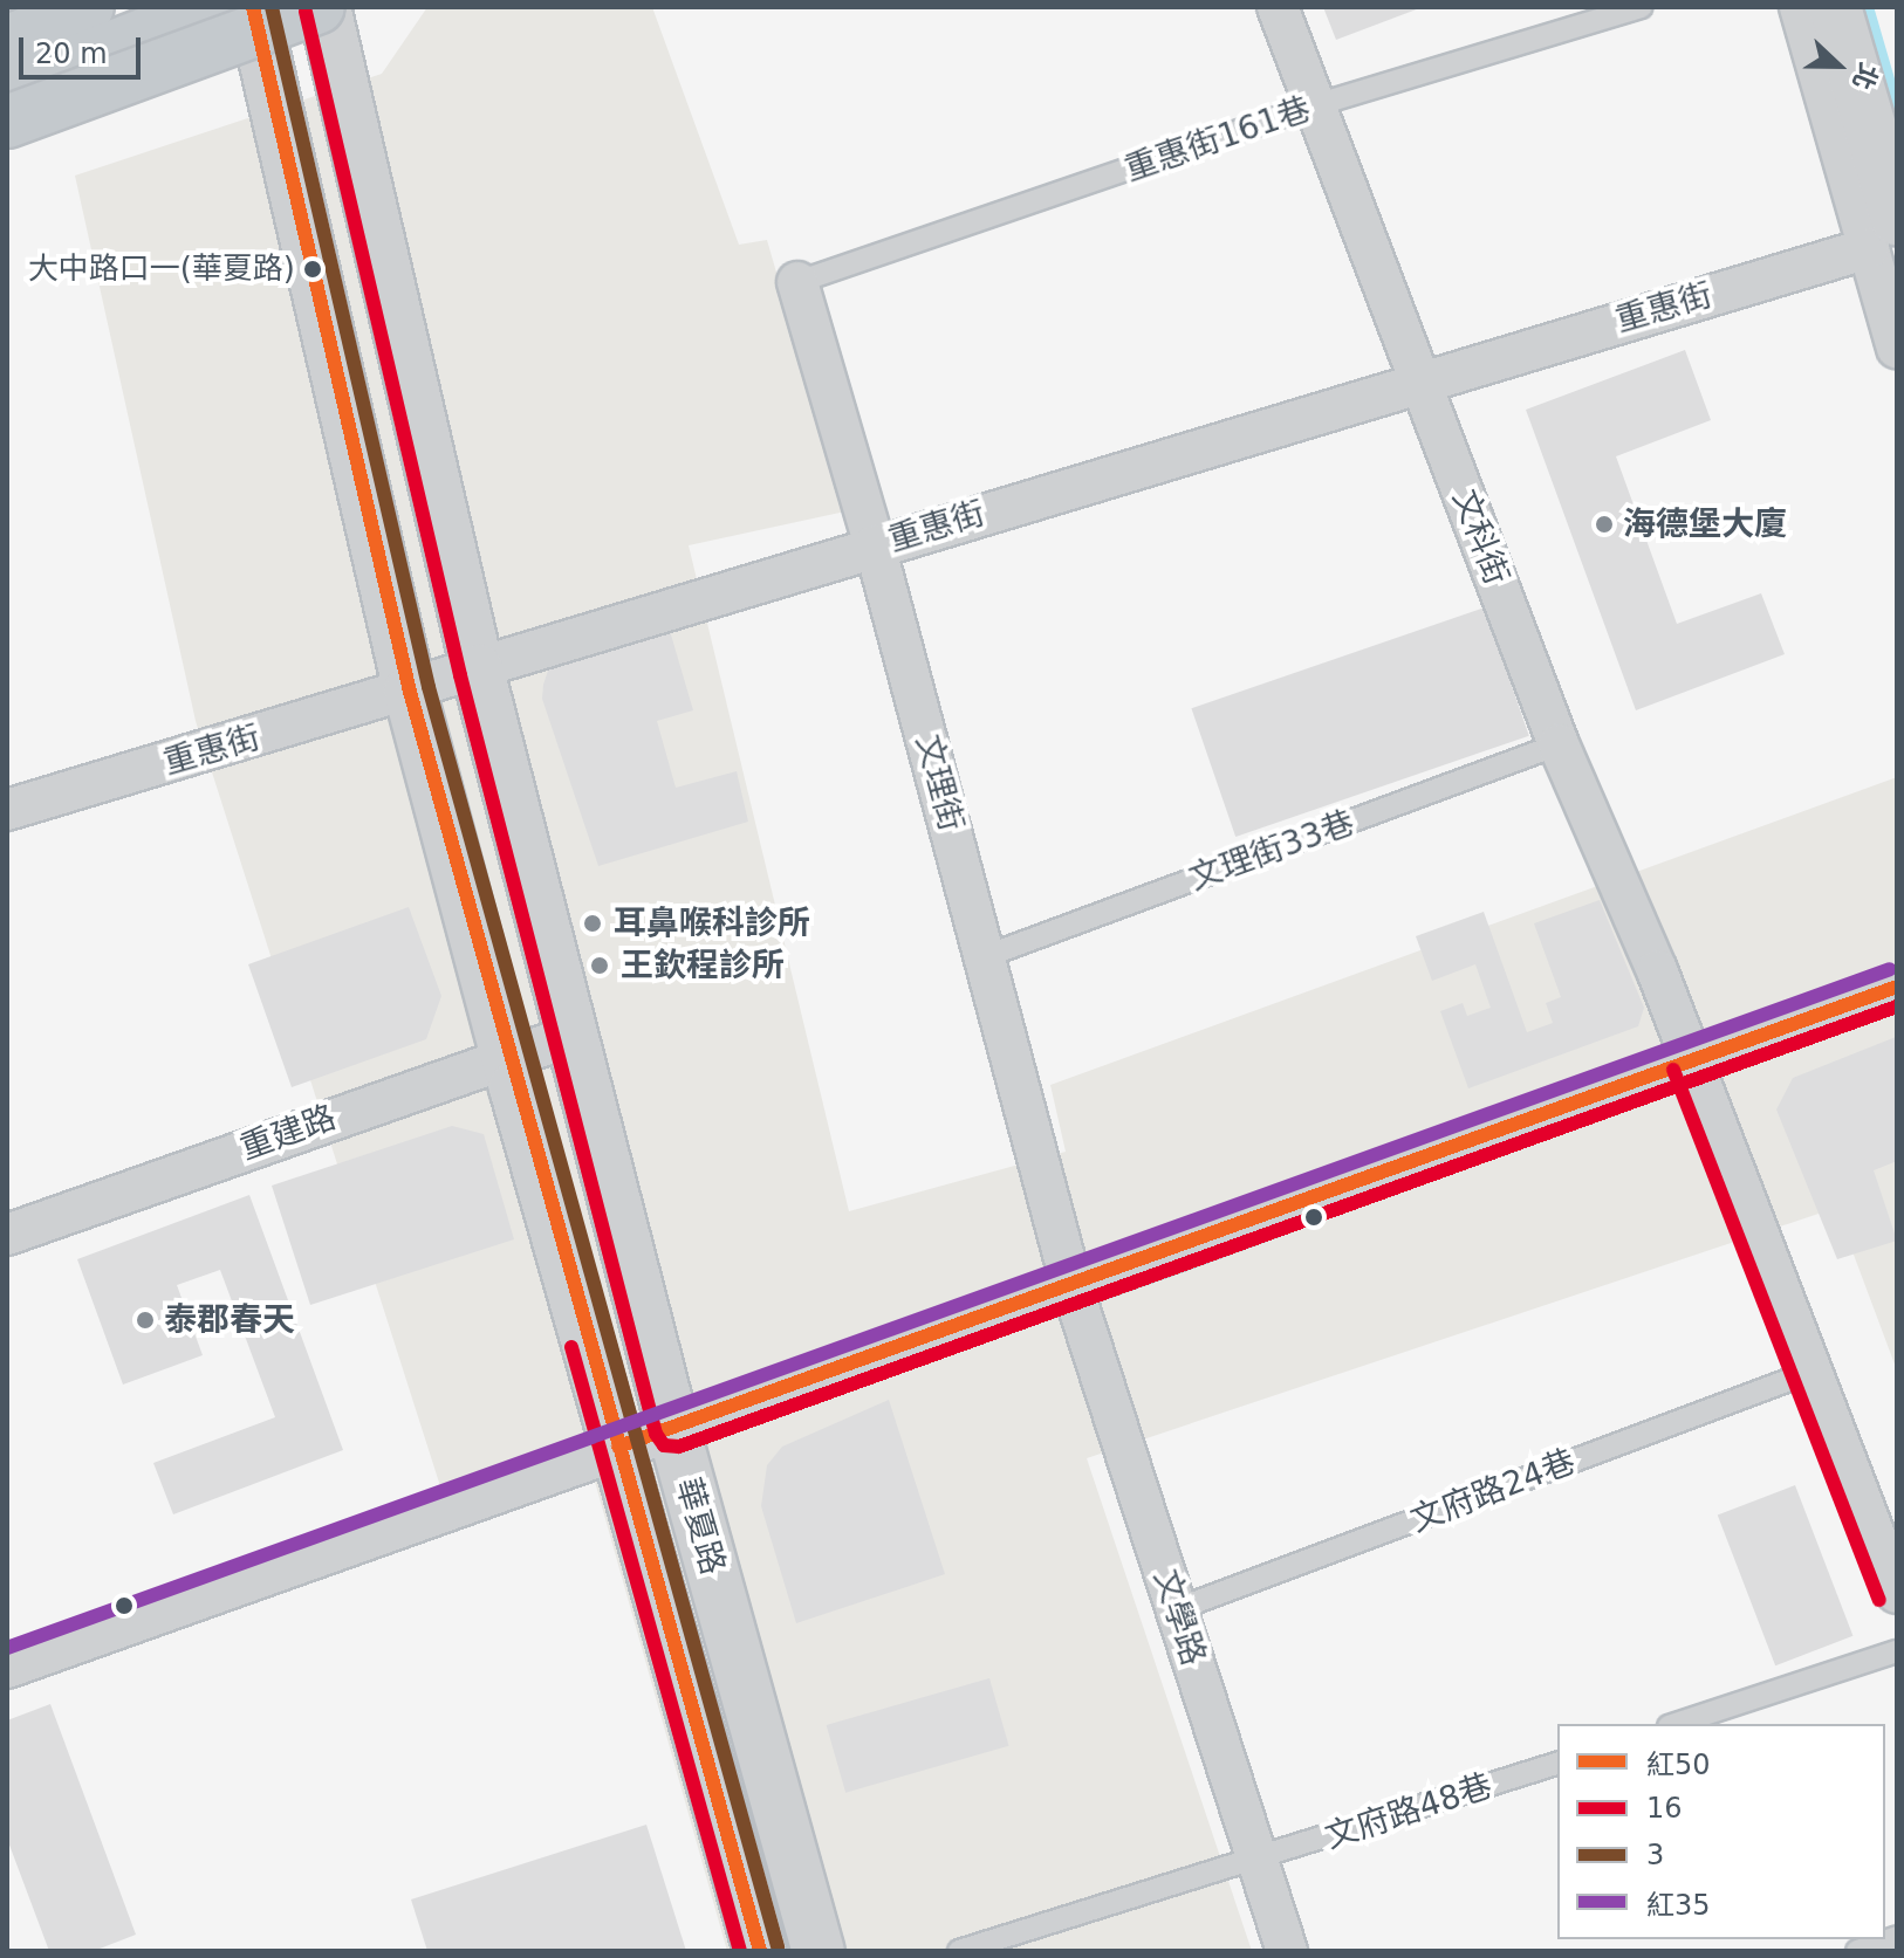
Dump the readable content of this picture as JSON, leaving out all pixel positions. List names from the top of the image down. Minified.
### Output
{"streets":{"street":["重惠街","文科街","文理街","重建路","華夏路","文學路"],"lane":["重惠街161巷","文理街33巷","文府路24巷","文府路48巷"]},"crossings":[["重惠街161巷","文科街"],["重惠街161巷","文理街"],["重惠街","文科街"],["重惠街","文理街"],["重惠街","華夏路"],["文科街","文理街33巷"],["文科街","文府路24巷"],["文理街","文理街33巷"],["文理街","文學路"],["重建路","華夏路"],["文府路24巷","文學路"],["文學路","文府路48巷"]],"places":["大中路口一(華夏路)","海德堡大廈","耳鼻喉科診所","王欽程診所","泰郡春天"],"lines":["transit line 紅50","transit line 3","transit line 16","transit line 紅35"],"legend":["紅50","16","3","紅35"],"scale_bar":"20 m","north":"right"}
